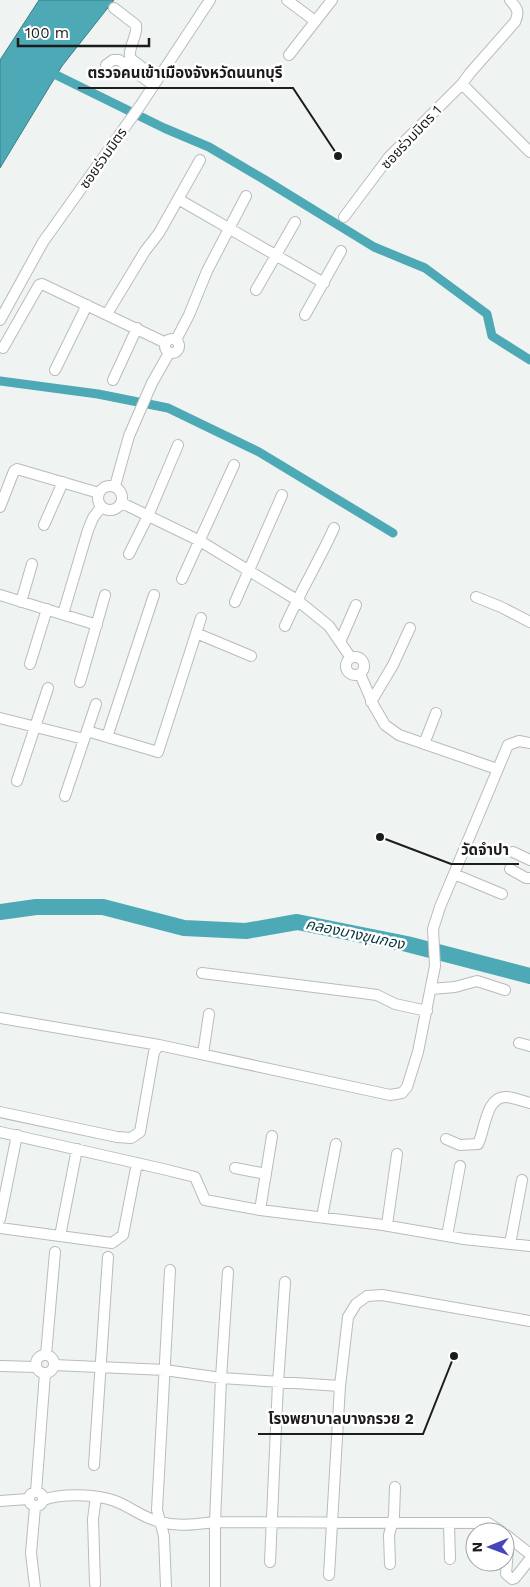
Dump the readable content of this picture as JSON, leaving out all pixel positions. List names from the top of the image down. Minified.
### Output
{"streets":{"street":["ซอยร่วมมิตร 1","ซอยร่วมมิตร"]},"water":["คลองบางขุนกอง"],"places":["ตรวจคนเข้าเมืองจังหวัดนนทบุรี","วัดจําปา","โรงพยาบาลบางกรวย 2"],"scale_bar":"100 m","north":"left"}
